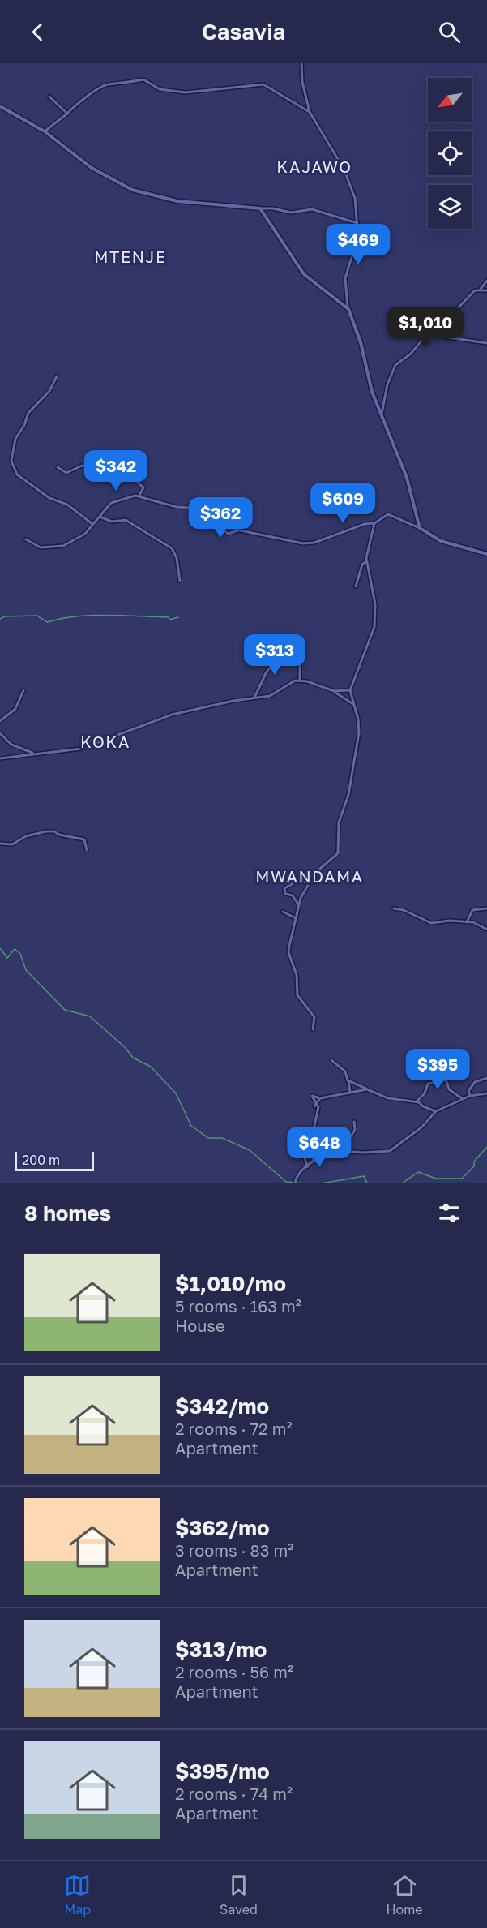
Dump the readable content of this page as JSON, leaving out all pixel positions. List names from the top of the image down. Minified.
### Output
{"districts":["KAJAWO","MTENJE","KOKA","MWANDAMA"],"scale_bar":"200 m","north":"bottom left","page":{"header":"Casavia","price":["$469","$1,010","$342","$609","$362","$313","$395","$648"],"scale":"200 m","heading":"8 homes","list":[{"name":"$1,010/mo","note":"5 rooms · 163 m² · House"},{"name":"$342/mo","note":"2 rooms · 72 m² · Apartment"},{"name":"$362/mo","note":"3 rooms · 83 m² · Apartment"},{"name":"$313/mo","note":"2 rooms · 56 m² · Apartment"},{"name":"$395/mo","note":"2 rooms · 74 m² · Apartment"}],"tabs":["Map","Saved","Home"]}}
